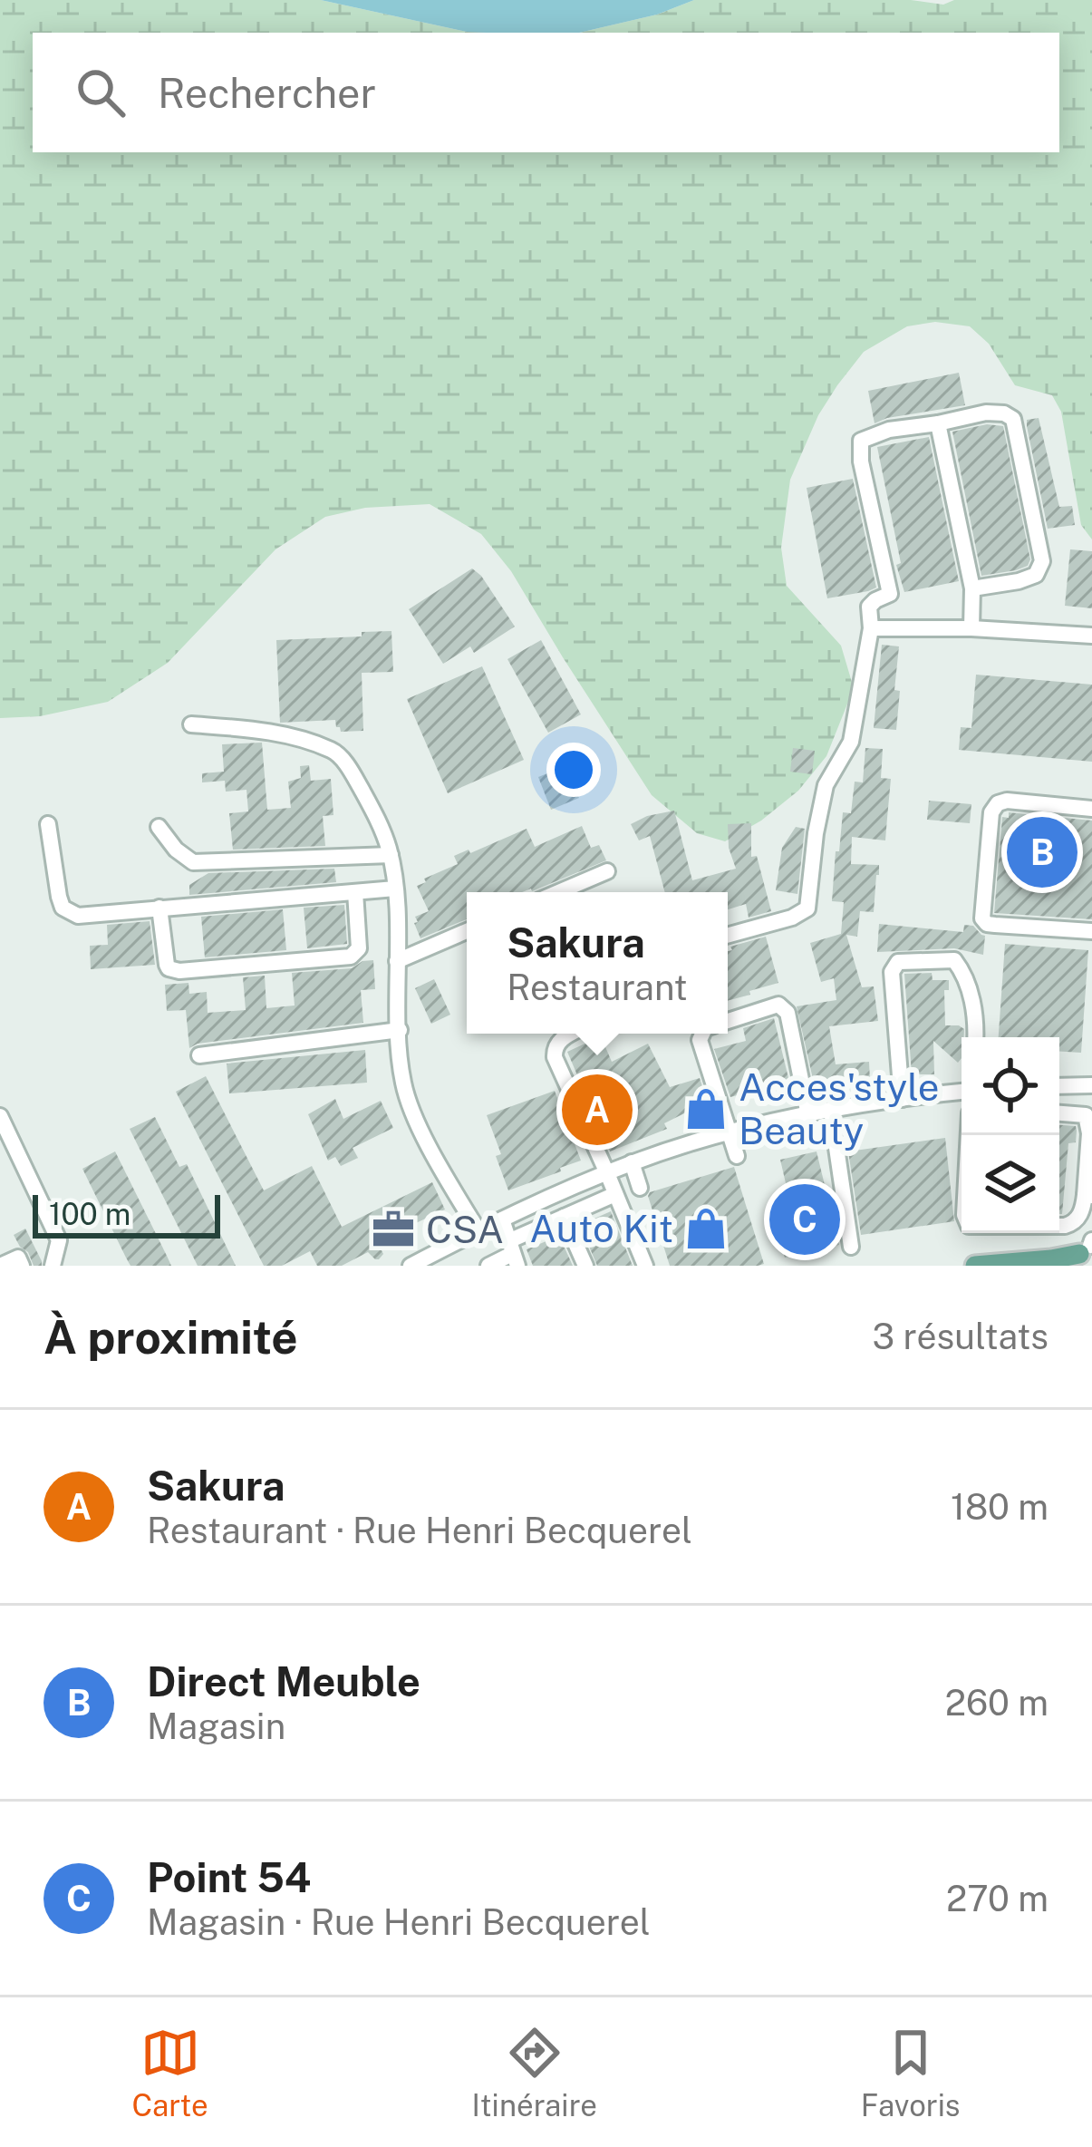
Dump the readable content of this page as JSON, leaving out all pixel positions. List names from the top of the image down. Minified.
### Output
{"places":{"shop":["Acces'style Beauty","Auto Kit"],"office":["CSA"]},"scale_bar":"100 m","page":{"search":"Rechercher","pins":["B","A","C"],"popup":["Sakura","Restaurant"],"scale":"100 m","heading":["À proximité","3 résultats"],"list":[{"mark":"A","name":"Sakura","note":"Restaurant · Rue Henri Becquerel","value":"180 m"},{"mark":"B","name":"Direct Meuble","note":"Magasin","value":"260 m"},{"mark":"C","name":"Point 54","note":"Magasin · Rue Henri Becquerel","value":"270 m"}],"nav":["Carte","Itinéraire","Favoris"]}}
